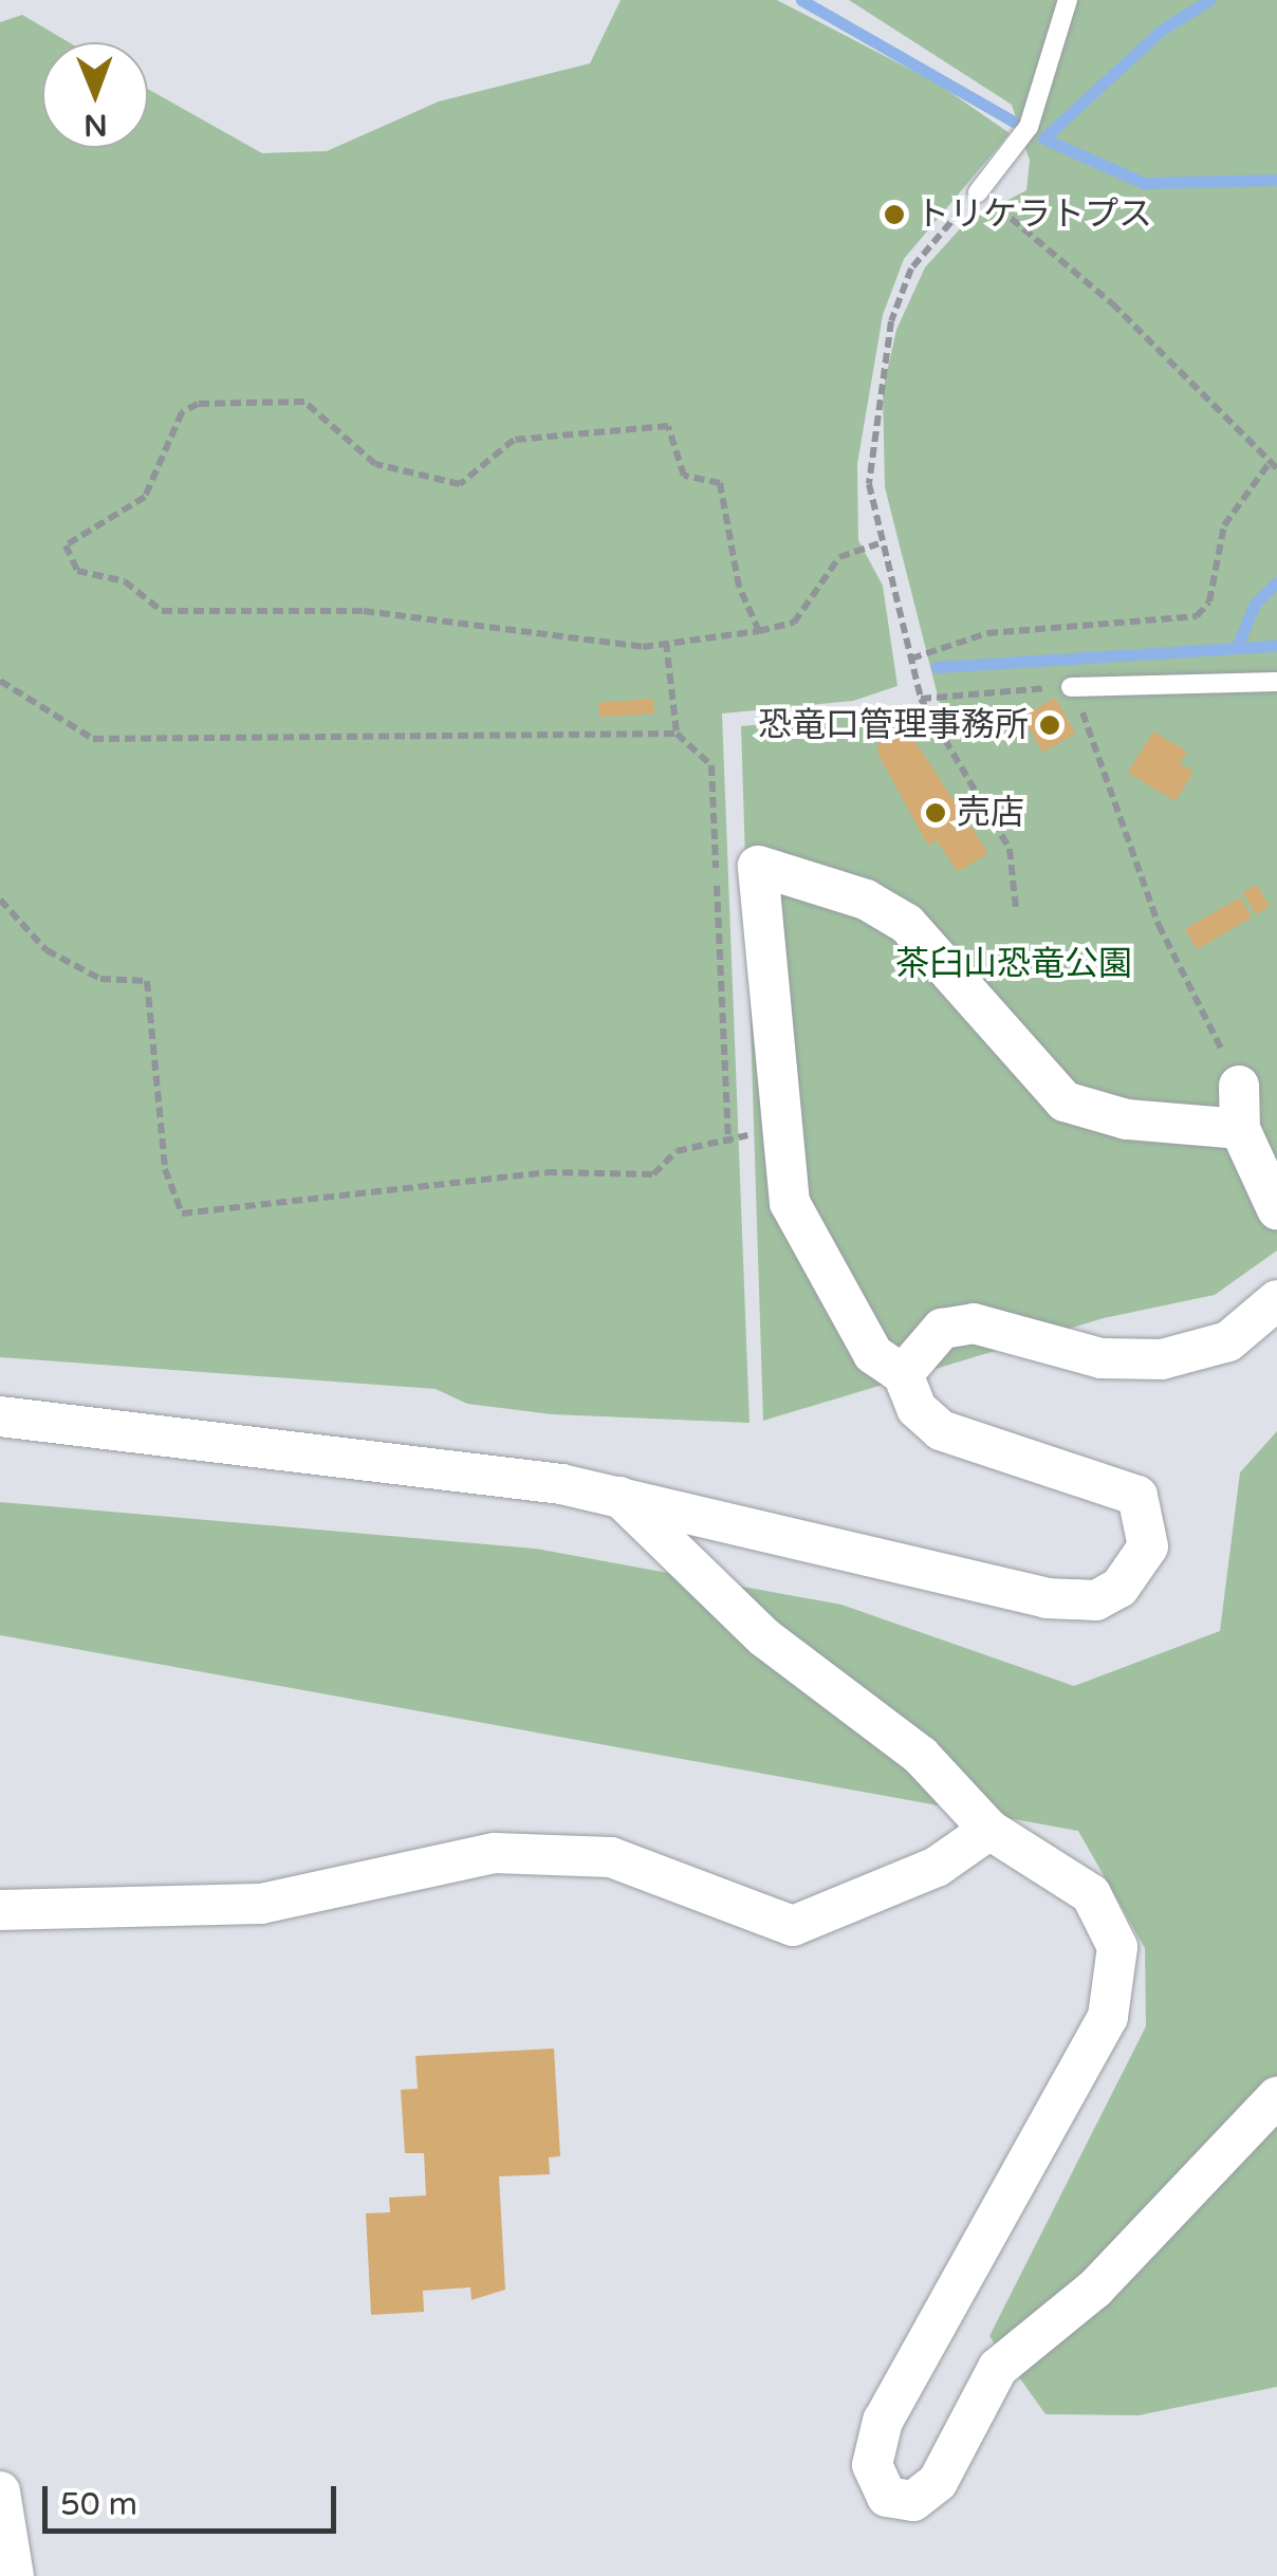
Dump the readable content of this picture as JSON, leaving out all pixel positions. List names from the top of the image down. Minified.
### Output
{"parks":["茶臼山恐竜公園"],"places":["トリケラトプス","恐竜口管理事務所","売店"],"scale_bar":"50 m","north":"bottom"}
